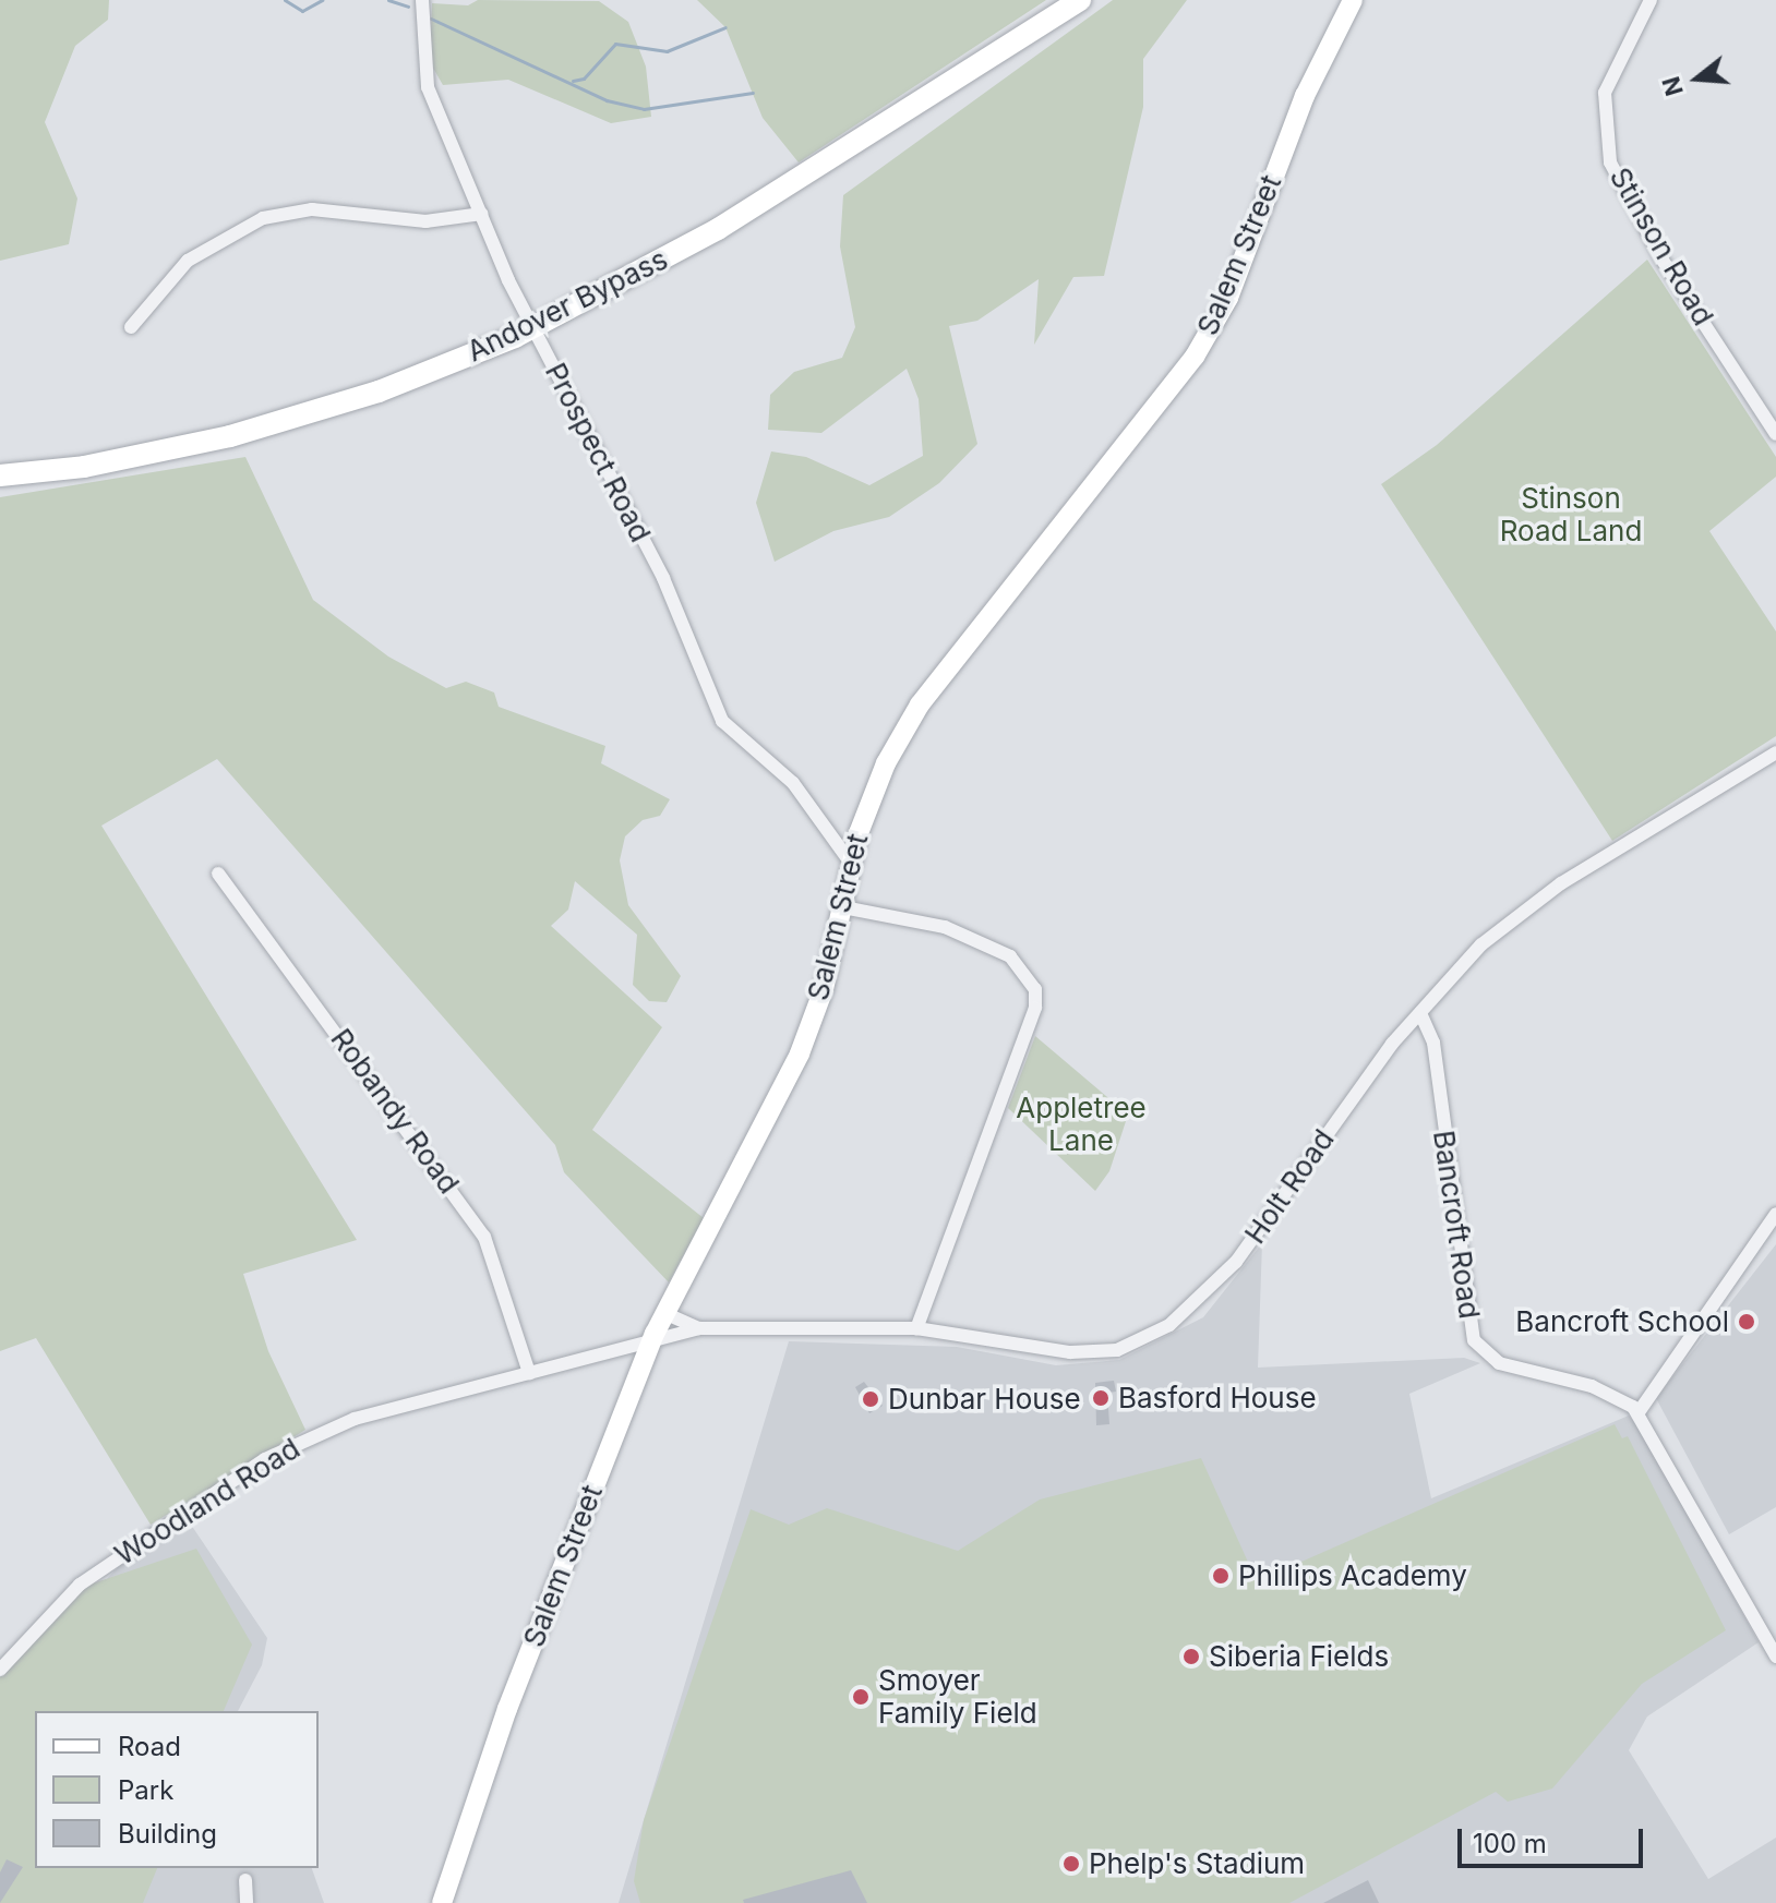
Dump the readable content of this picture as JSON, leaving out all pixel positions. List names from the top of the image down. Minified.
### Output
{"streets":{"main road":["Andover Bypass"],"street":["Stinson Road","Salem Street","Prospect Road","Robandy Road","Holt Road","Bancroft Road","Woodland Road"]},"crossings":[["Salem Street","Prospect Road"],["Salem Street","Holt Road"],["Salem Street","Woodland Road"],["Andover Bypass","Prospect Road"],["Robandy Road","Woodland Road"],["Holt Road","Bancroft Road"],["Holt Road","Woodland Road"]],"parks":["Stinson Road Land","Appletree Lane"],"places":["Bancroft School","Basford House","Dunbar House","Phillips Academy","Siberia Fields","Smoyer Family Field","Phelp's Stadium"],"legend":["Road","Park","Building"],"scale_bar":"100 m","north":"left"}
